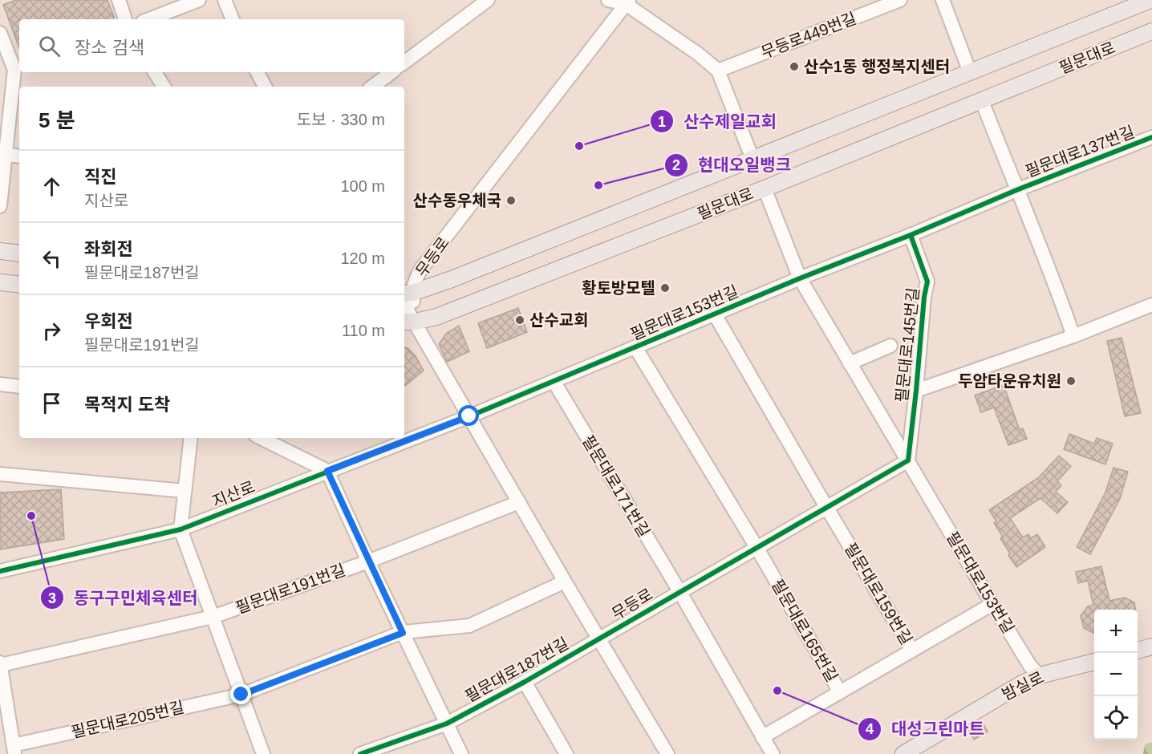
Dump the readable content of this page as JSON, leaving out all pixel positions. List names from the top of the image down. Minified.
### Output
{"streets":{"main road":["필문대로","밤실로"],"street":["무등로449번길","필문대로137번길","무등로","필문대로153번길","필문대로145번길","필문대로171번길","지산로","필문대로191번길","필문대로159번길","필문대로165번길","필문대로187번길","필문대로205번길"]},"crossings":[["필문대로","필문대로137번길"],["필문대로","무등로"],["필문대로","필문대로153번길"],["필문대로137번길","필문대로145번길"],["무등로","필문대로171번길"],["무등로","필문대로187번길"],["필문대로153번길","필문대로145번길"],["필문대로153번길","필문대로171번길"],["필문대로153번길","지산로"],["필문대로153번길","필문대로159번길"],["필문대로153번길","필문대로165번길"],["필문대로153번길","밤실로"],["필문대로191번길","필문대로205번길"],["필문대로159번길","필문대로165번길"]],"places":["산수1동 행정복지센터","산수제일교회","현대오일뱅크","산수동우체국","황토방모텔","산수교회","두암타운유치원","동구구민체육센터","대성그린마트"],"page":{"search":"장소 검색","heading":["5 분","도보 · 330 m"],"list":[["직진","지산로","100 m"],["좌회전","필문대로187번길","120 m"],["우회전","필문대로191번길","110 m"],"목적지 도착"],"map_buttons":["+","−"]}}
